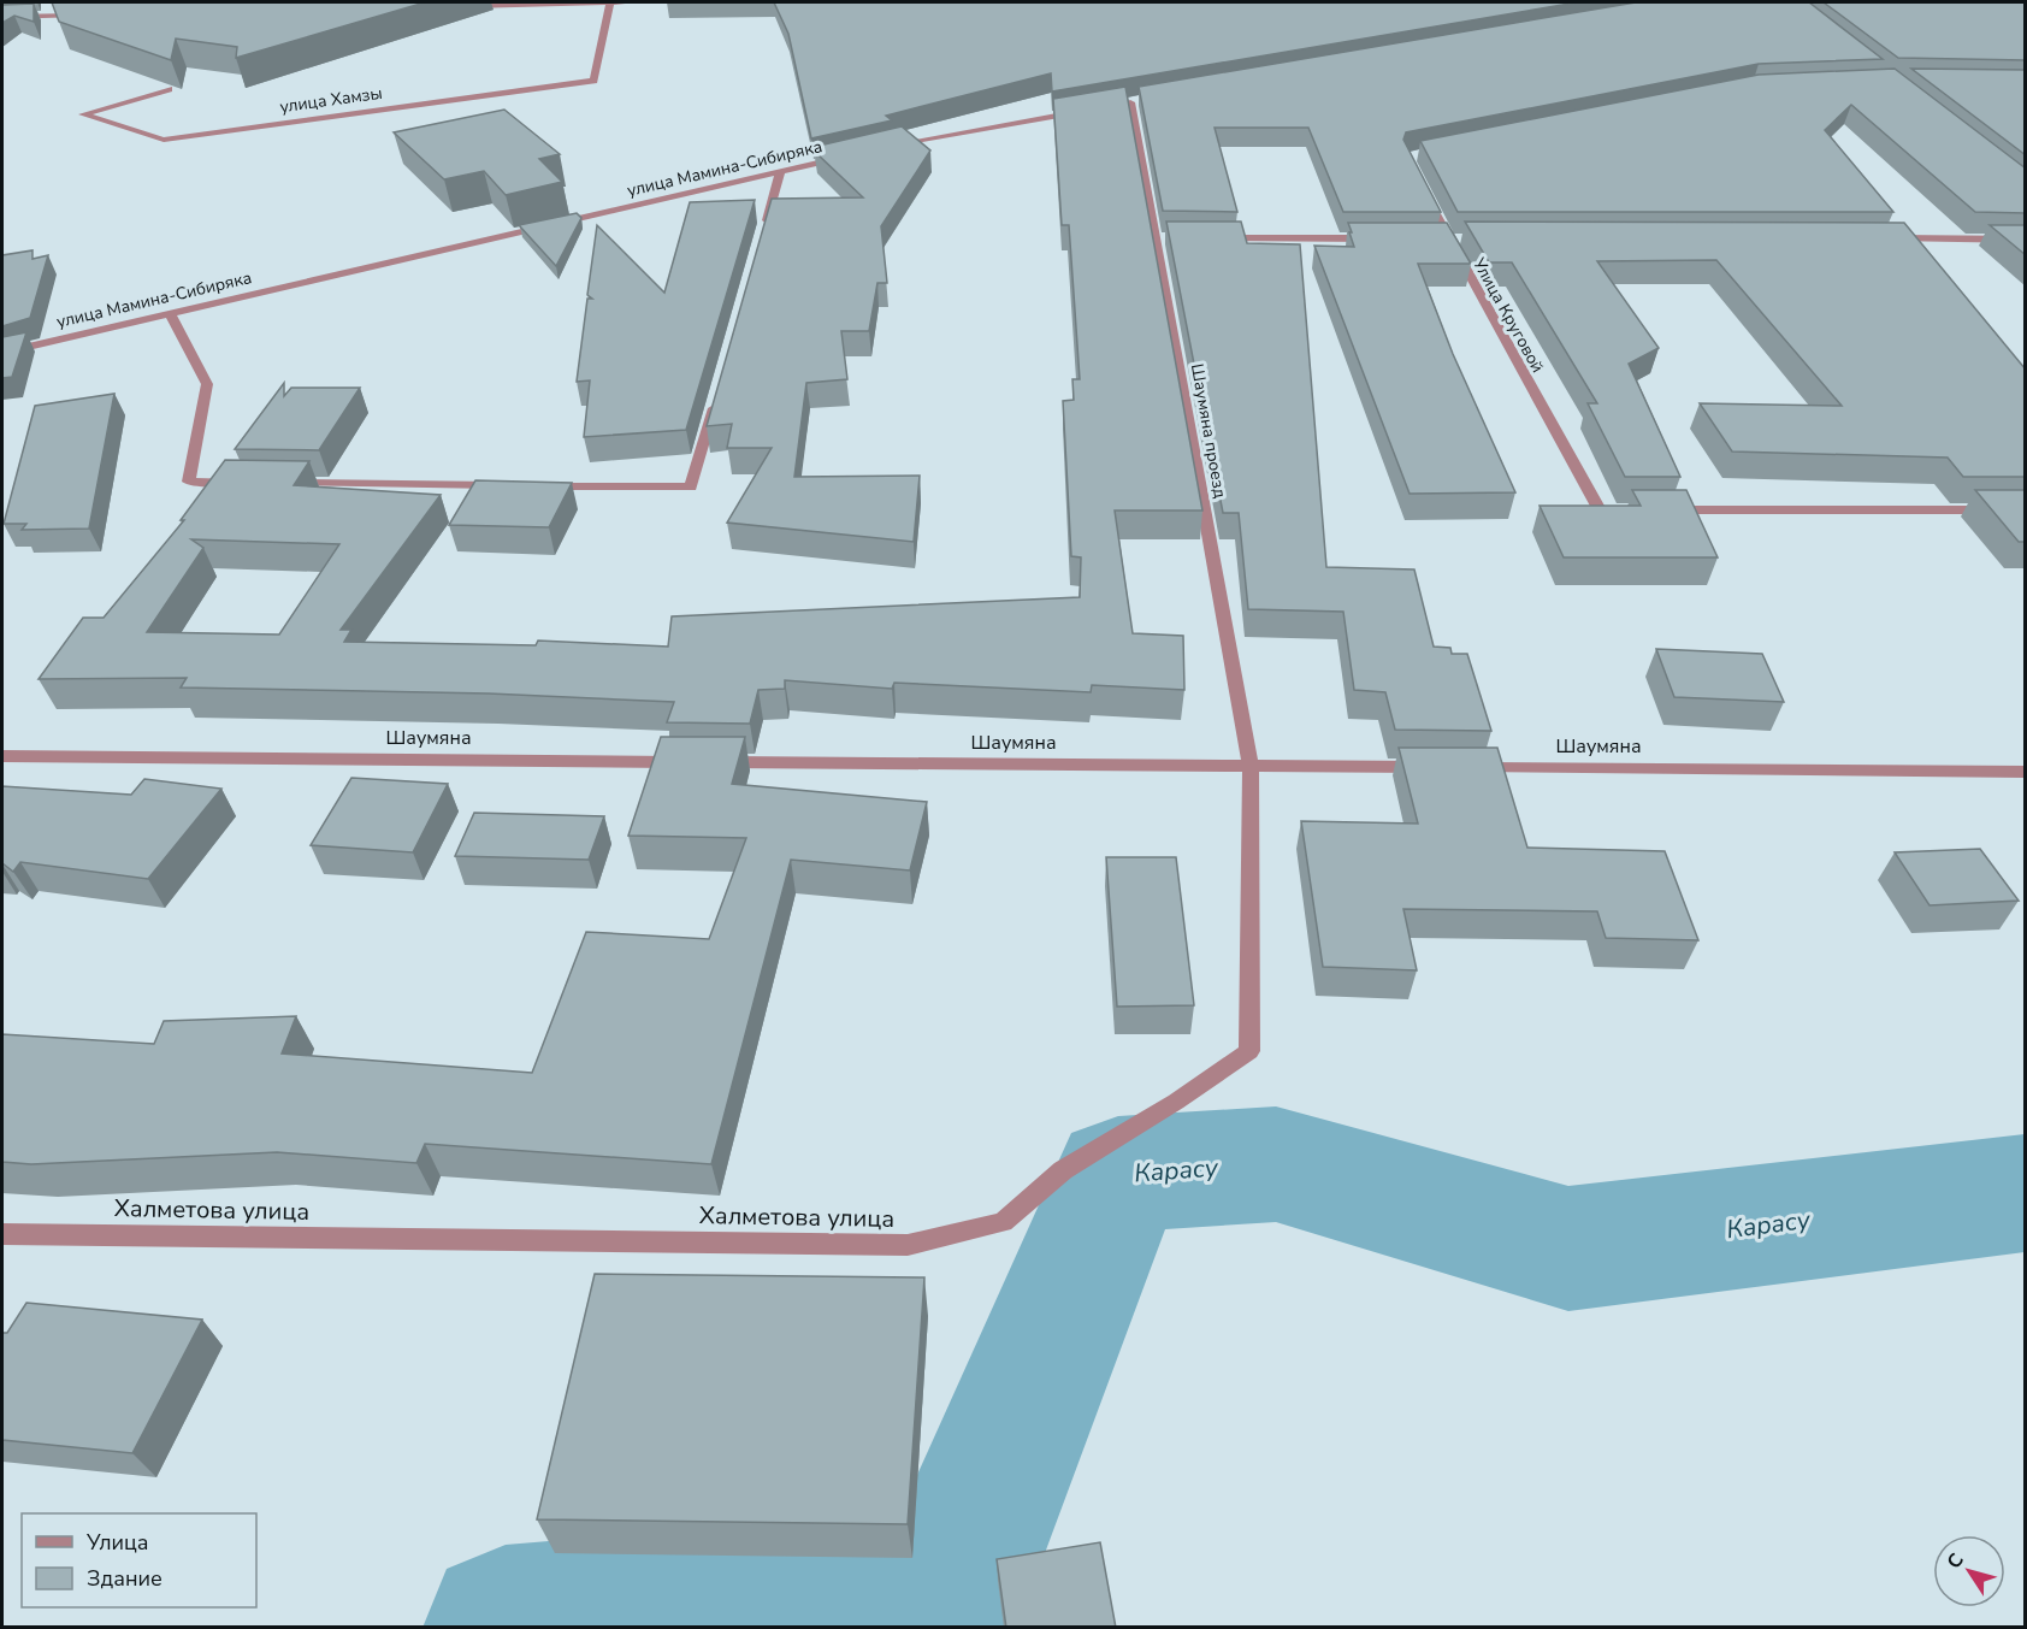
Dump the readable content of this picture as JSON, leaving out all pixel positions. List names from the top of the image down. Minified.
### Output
{"streets":{"street":["улица Хамзы","улица Мамина-Сибиряка","Улица Круговой","Шаумяна проезд","Шаумяна","Халметова улица"]},"crossings":[["Шаумяна проезд","Шаумяна"],["Шаумяна проезд","Халметова улица"],["Шаумяна","Халметова улица"]],"water":["Карасу"],"legend":["Улица","Здание"],"north":"top left"}
